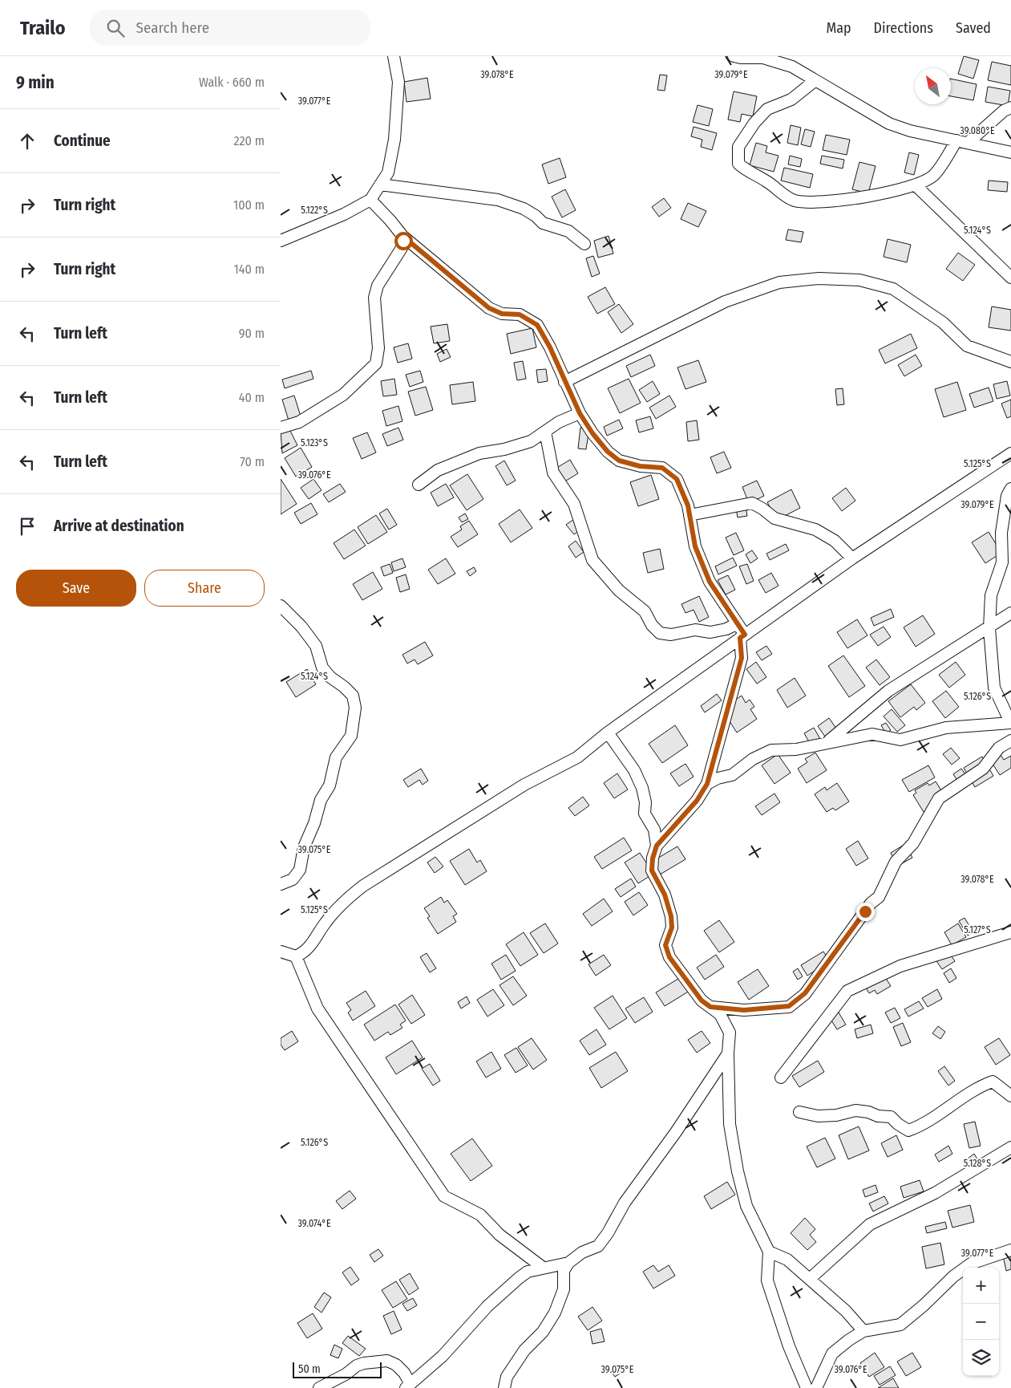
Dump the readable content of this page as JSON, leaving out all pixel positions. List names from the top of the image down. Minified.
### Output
{"scale_bar":"50 m","north":"top left","page":{"header":"Trailo","search":"Search here","nav":["Map","Directions","Saved"],"heading":["9 min","Walk · 660 m"],"list":[["Continue","220 m"],["Turn right","100 m"],["Turn right","140 m"],["Turn left","90 m"],["Turn left","40 m"],["Turn left","70 m"],"Arrive at destination"],"buttons":["Save","Share"],"map_buttons":["+","−"],"scale":"50 m"},"coordinates":["39.079°E","39.078°E","39.077°E","39.080°E","5.122°S","5.124°S","5.123°S","5.125°S","39.076°E","5.126°S","39.075°E","5.127°S","5.128°S","39.074°E"]}
